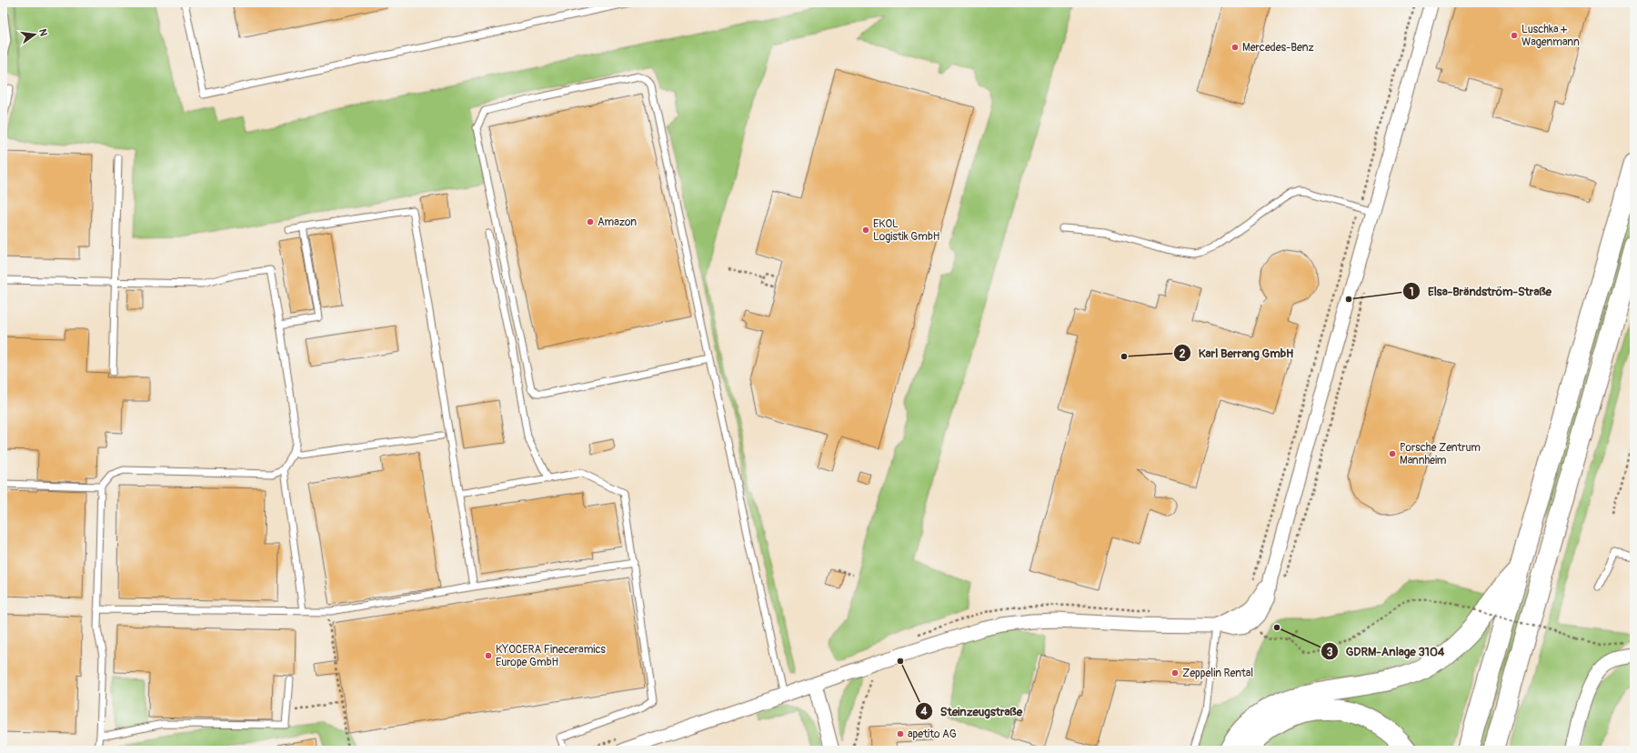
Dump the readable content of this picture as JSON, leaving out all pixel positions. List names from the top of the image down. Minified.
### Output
{"places":["Luschka + Wagenmann","Mercedes-Benz","Amazon","EKOL Logistik GmbH","Elsa-Brändström-Straße","Karl Berrang GmbH","Porsche Zentrum Mannheim","GDRM-Anlage 3104","KYOCERA Fineceramics Europe GmbH","Steinzeugstraße","Zeppelin Rental","apetito AG"],"north":"right"}
